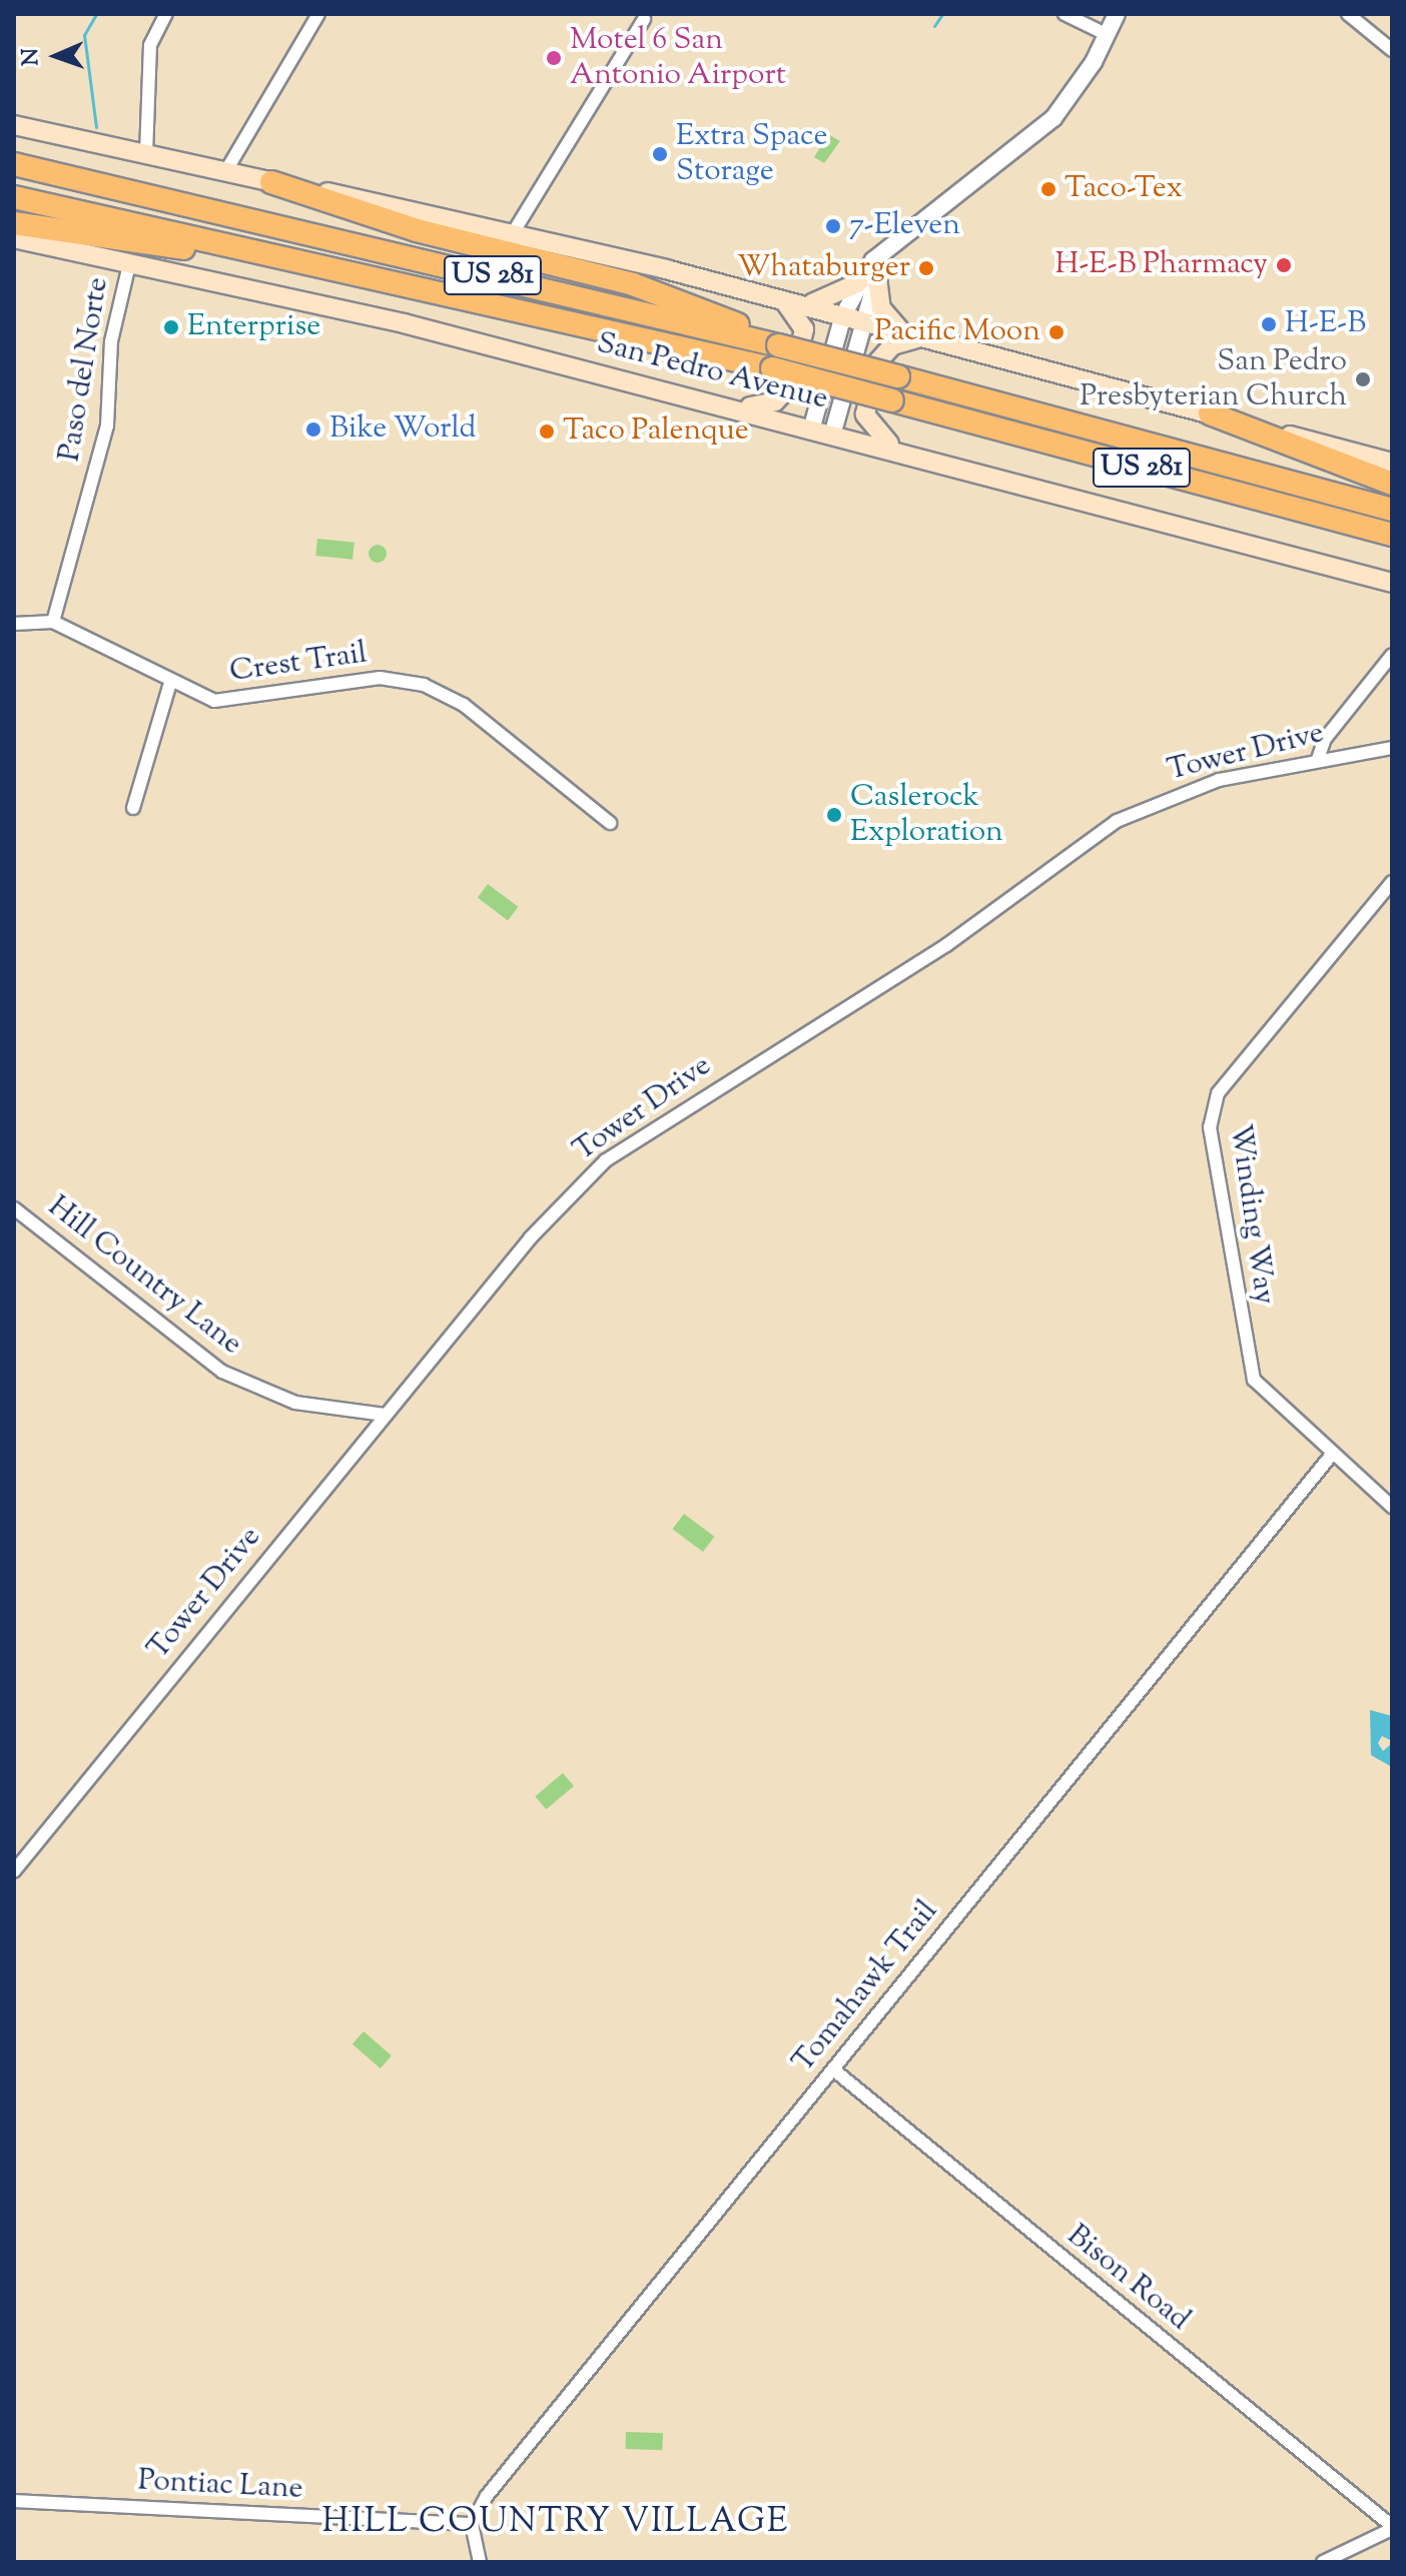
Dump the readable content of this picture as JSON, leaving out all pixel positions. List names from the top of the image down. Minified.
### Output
{"streets":{"highway":["US 281"],"main road":["San Pedro Avenue"],"street":["Paso del Norte","Crest Trail","Tower Drive","Winding Way","Hill Country Lane","Tomahawk Trail","Bison Road","Pontiac Lane"]},"crossings":[["Paso del Norte","San Pedro Avenue"],["Paso del Norte","Crest Trail"],["Tower Drive","Hill Country Lane"],["Winding Way","Tomahawk Trail"],["Tomahawk Trail","Bison Road"],["Tomahawk Trail","Pontiac Lane"]],"districts":["HILL COUNTRY VILLAGE"],"places":["Motel 6 San Antonio Airport","Extra Space Storage","Taco-Tex","7-Eleven","H-E-B Pharmacy","Whataburger","H-E-B","Enterprise","Pacific Moon","San Pedro Presbyterian Church","Bike World","Taco Palenque","Caslerock Exploration"],"north":"left"}
